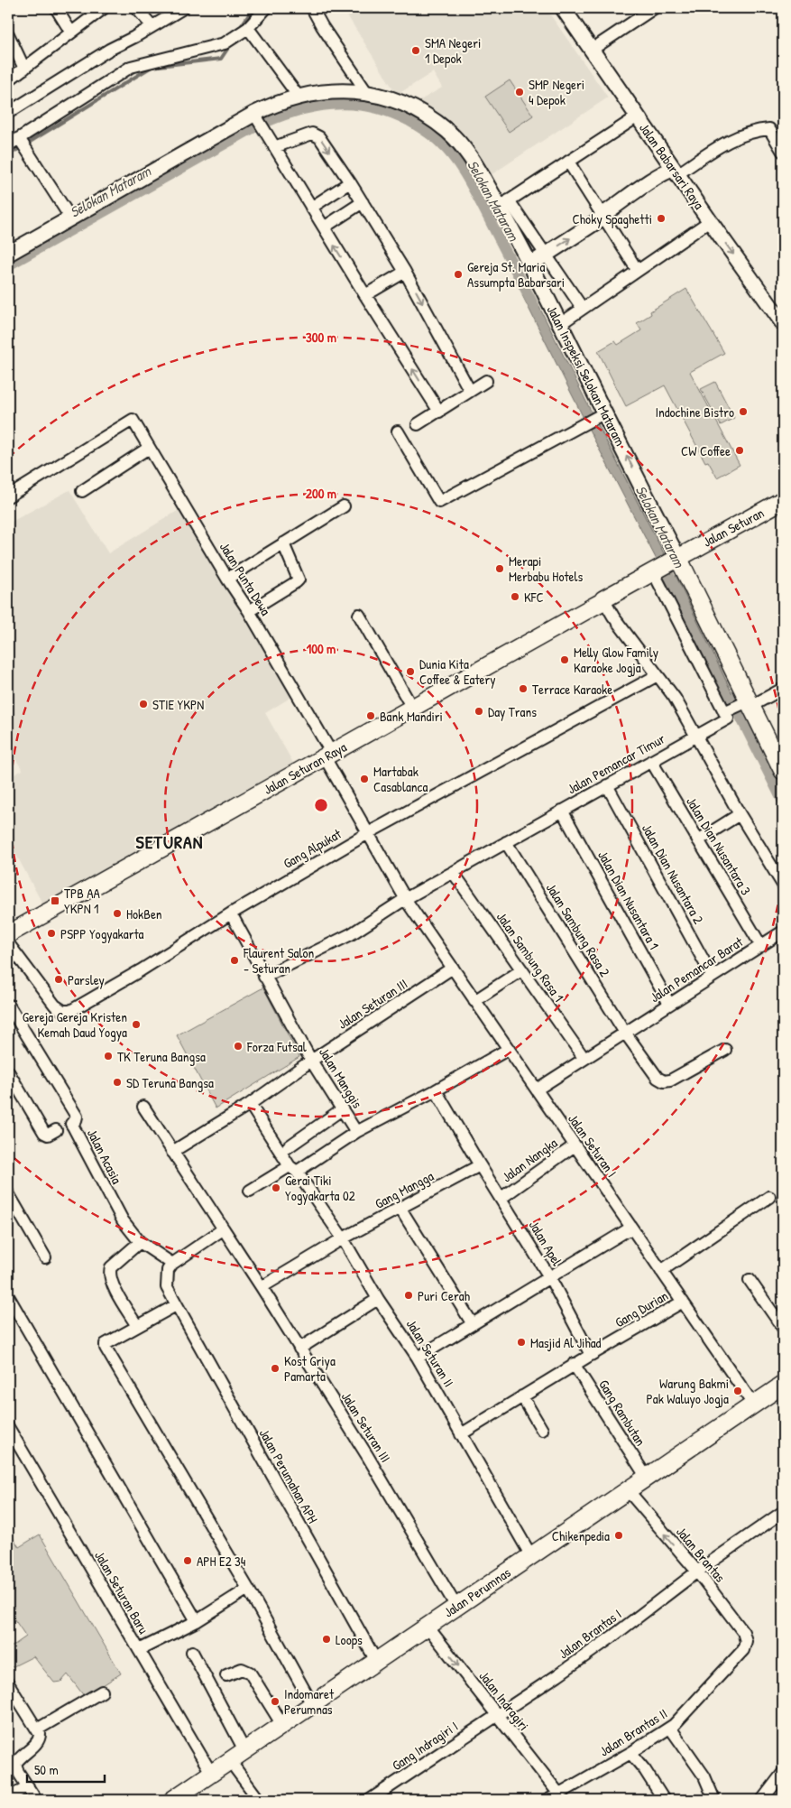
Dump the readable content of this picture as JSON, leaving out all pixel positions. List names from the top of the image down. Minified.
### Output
{"streets":{"main road":["Jalan Inspeksi Selokan Mataram","Jalan Seturan","Jalan Seturan Raya","Jalan Perumnas"],"street":["Jalan Babarsari Raya","Jalan Punta Dewa","Jalan Pemancar Timur","Jalan Dian Nusantara 3","Gang Alpukat","Jalan Dian Nusantara 2","Jalan Dian Nusantara 1","Jalan Sambung Rasa 2","Jalan Sambung Rasa 1","Jalan Pemancar Barat","Jalan Seturan III","Jalan Manggis","Jalan Seturan I","Jalan Acasia","Jalan Nangka","Gang Mangga","Jalan Apel","Gang Durian","Jalan Seturan II","Gang Rambutan","Jalan Perumahan APH","Jalan Brantas","Jalan Seturan Baru","Jalan Brantas I","Jalan Indragiri","Jalan Brantas II","Gang Indragiri I"]},"crossings":[["Jalan Inspeksi Selokan Mataram","Jalan Seturan"],["Jalan Inspeksi Selokan Mataram","Jalan Seturan Raya"],["Jalan Seturan","Jalan Seturan Raya"],["Jalan Punta Dewa","Jalan Seturan Raya"],["Jalan Pemancar Timur","Jalan Dian Nusantara 3"],["Jalan Pemancar Timur","Jalan Dian Nusantara 2"],["Jalan Pemancar Timur","Jalan Dian Nusantara 1"],["Jalan Pemancar Timur","Jalan Sambung Rasa 2"],["Jalan Pemancar Timur","Jalan Sambung Rasa 1"],["Jalan Pemancar Timur","Jalan Manggis"],["Jalan Pemancar Timur","Jalan Seturan I"],["Jalan Dian Nusantara 3","Jalan Pemancar Barat"],["Gang Alpukat","Jalan Manggis"],["Jalan Dian Nusantara 2","Jalan Pemancar Barat"],["Jalan Dian Nusantara 1","Jalan Pemancar Barat"],["Jalan Sambung Rasa 2","Jalan Pemancar Barat"],["Jalan Sambung Rasa 1","Jalan Pemancar Barat"],["Jalan Pemancar Barat","Jalan Seturan I"],["Jalan Seturan III","Jalan Manggis"],["Jalan Seturan III","Jalan Seturan I"],["Jalan Seturan III","Gang Mangga"],["Jalan Seturan III","Jalan Seturan II"],["Jalan Seturan III","Jalan Perumnas"],["Jalan Seturan I","Jalan Nangka"],["Jalan Seturan I","Gang Durian"],["Jalan Seturan I","Jalan Perumnas"],["Jalan Acasia","Jalan Perumahan APH"],["Jalan Nangka","Jalan Apel"],["Gang Mangga","Jalan Apel"],["Gang Mangga","Jalan Seturan II"],["Jalan Apel","Gang Durian"],["Jalan Seturan II","Jalan Perumnas"],["Gang Rambutan","Jalan Perumnas"],["Jalan Perumahan APH","Jalan Perumnas"],["Jalan Brantas","Jalan Perumnas"],["Jalan Brantas","Jalan Brantas I"],["Jalan Brantas","Jalan Brantas II"],["Jalan Seturan Baru","Jalan Perumnas"],["Jalan Perumnas","Jalan Indragiri"],["Jalan Brantas I","Jalan Indragiri"],["Jalan Brantas I","Gang Indragiri I"],["Jalan Indragiri","Jalan Brantas II"],["Jalan Indragiri","Gang Indragiri I"]],"one_way":["Jalan Brantas","Jalan Indragiri"],"districts":["SETURAN"],"water":["Selokan Mataram"],"places":{"other":["SMA Negeri 1 Depok","SMP Negeri 4 Depok","Choky Spaghetti","Gereja St. Maria Assumpta Babarsari","Indochine Bistro","CW Coffee","Merapi Merbabu Hotels","KFC","Melly Glow Family Karaoke Jogja","Dunia Kita Coffee & Eatery","Terrace Karaoke","STIE YKPN","Day Trans","Bank Mandiri","Martabak Casablanca","HokBen","PSPP Yogyakarta","Flaurent Salon - Seturan","Parsley","Gereja Gereja Kristen Kemah Daud Yogya","Forza Futsal","TK Teruna Bangsa","SD Teruna Bangsa","Gerai Tiki Yogyakarta 02","Puri Cerah","Masjid Al Jihad","Kost Griya Pamarta","Warung Bakmi Pak Waluyo Jogja","Chikenpedia","APH E2 34","Loops","Indomaret Perumnas"],"transit":["TPB AA YKPN 1"]},"scale_bar":"50 m","rings":["300 m","200 m","100 m"]}
